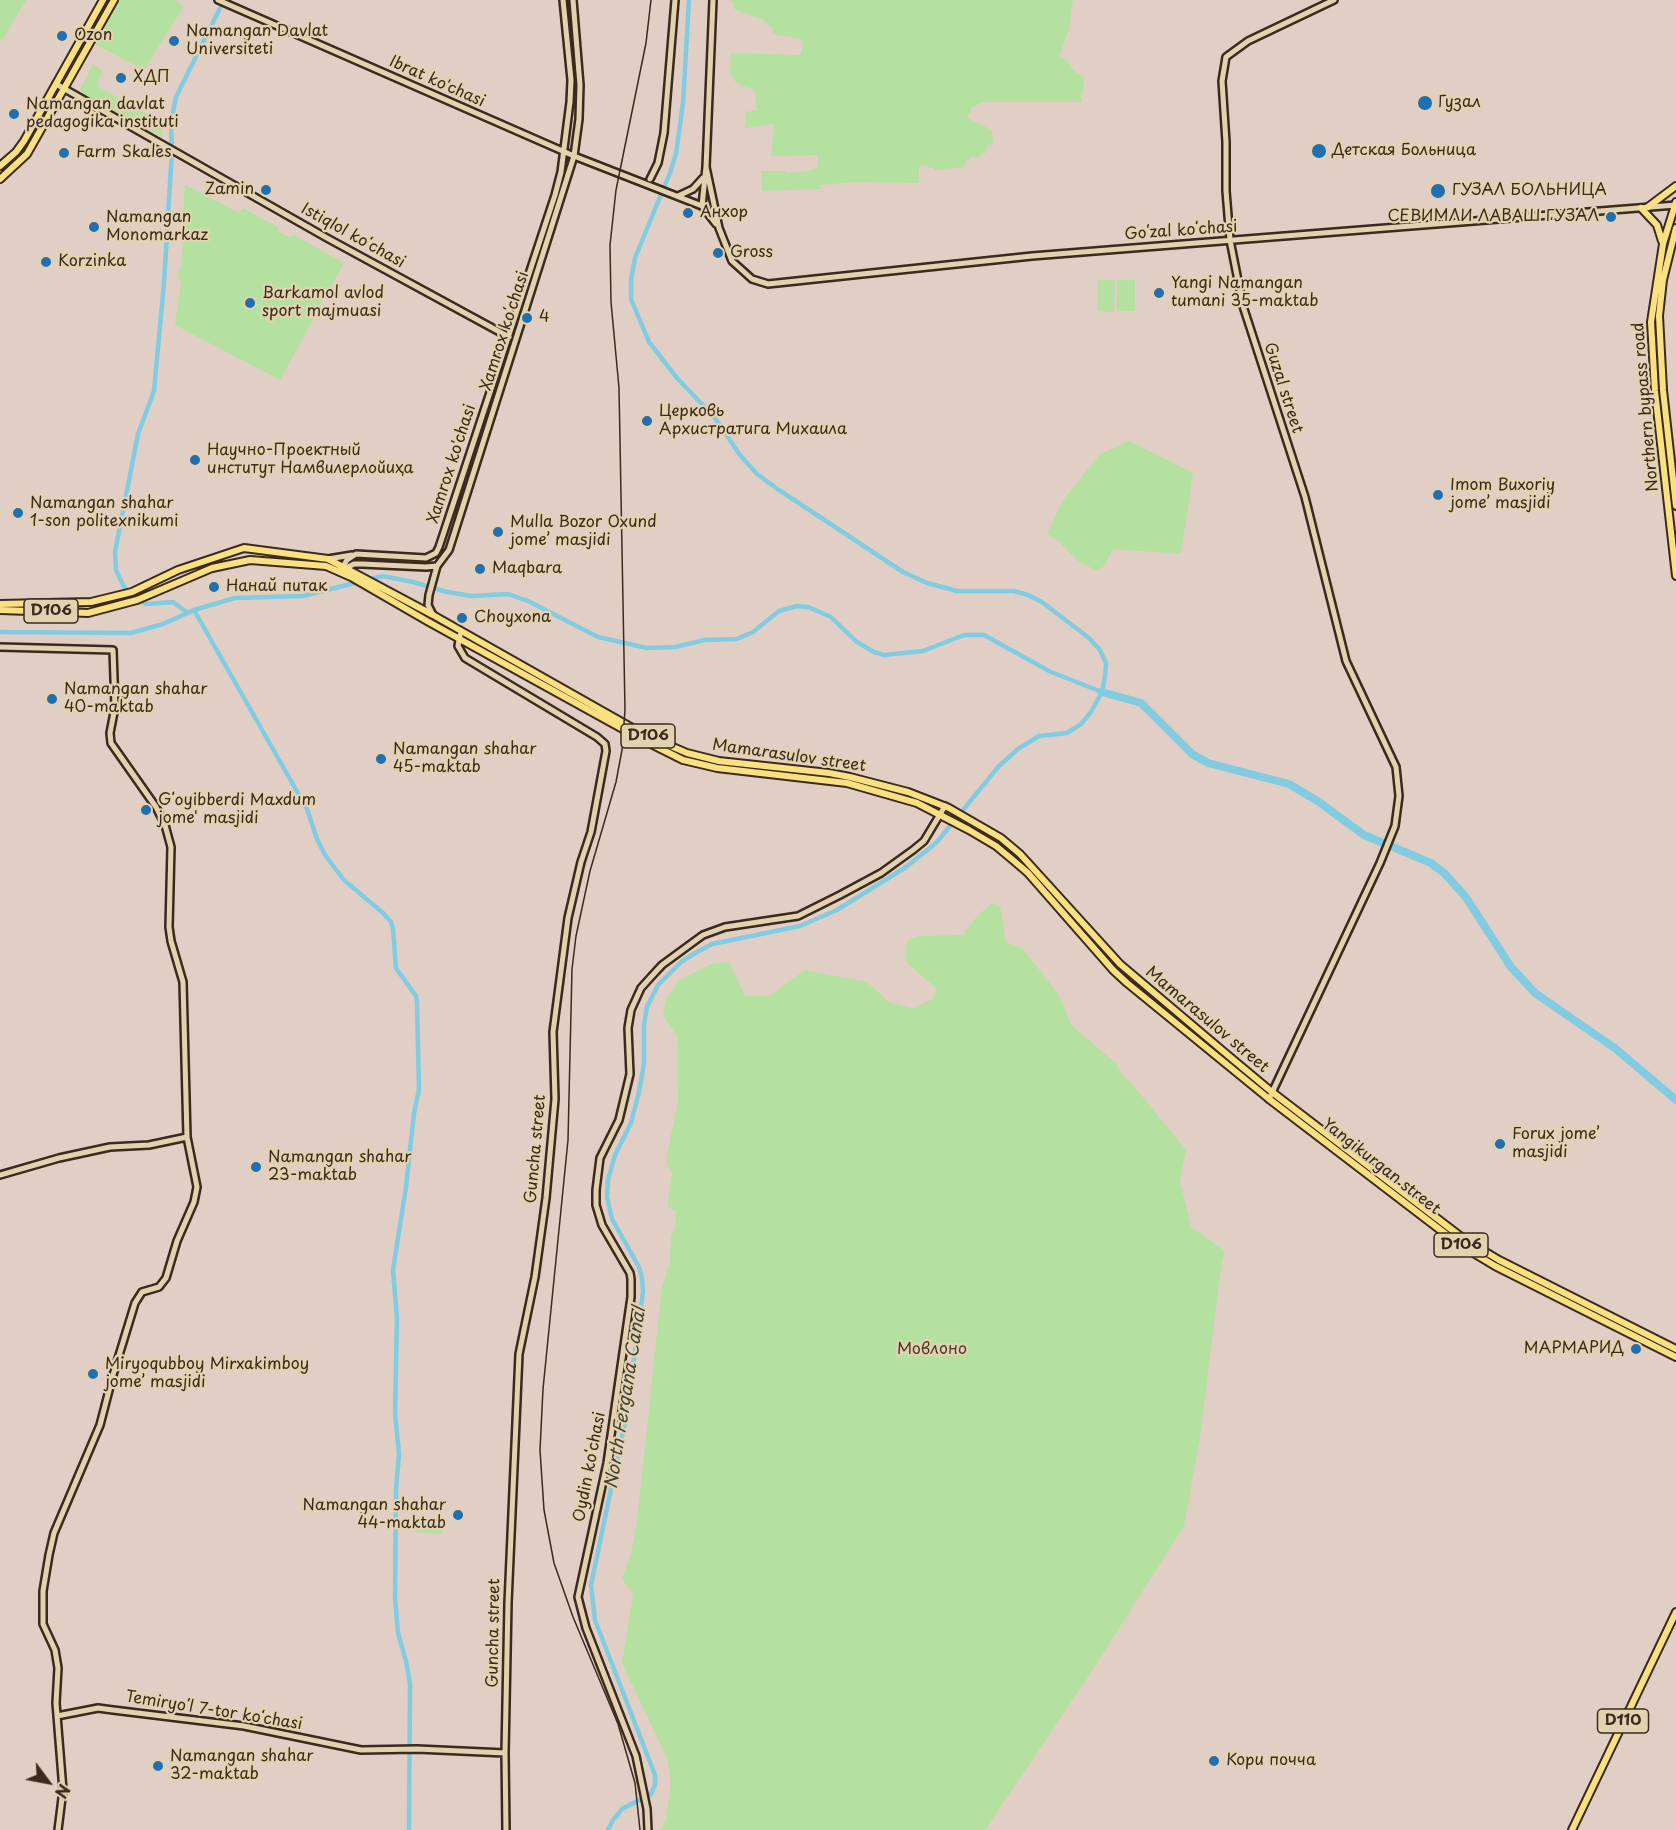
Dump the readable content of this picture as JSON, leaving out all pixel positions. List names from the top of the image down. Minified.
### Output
{"streets":{"main road":["Northern bypass road","D106","Mamarasulov street","Yangikurgan street","D110"],"street":["Ibrat ko'chasi","Goʻzal koʻchasi","Istiqlol koʻchasi","Xamrox koʻchasi","Guzal street","Xamrox ko'chasi","Guncha street","Oydin koʻchasi","Temiryoʻl 7-tor koʻchasi"]},"crossings":[["Ibrat ko'chasi","Xamrox koʻchasi"],["Ibrat ko'chasi","Xamrox ko'chasi"],["Goʻzal koʻchasi","Guzal street"],["Goʻzal koʻchasi","Northern bypass road"],["Istiqlol koʻchasi","Xamrox koʻchasi"],["Istiqlol koʻchasi","Xamrox ko'chasi"],["Xamrox koʻchasi","Mamarasulov street"],["Guzal street","Mamarasulov street"],["Guzal street","Yangikurgan street"],["Xamrox ko'chasi","D106"],["D106","Mamarasulov street"],["Mamarasulov street","Guncha street"],["Mamarasulov street","Yangikurgan street"],["Mamarasulov street","Oydin koʻchasi"],["Guncha street","Temiryoʻl 7-tor koʻchasi"]],"water":["North Fergana Canal"],"parks":["Мовлоно"],"places":["Ozon","Namangan Davlat Universiteti","ХДП","Гузал","Namangan davlat pedagogika instituti","Детская Больница","Farm Skales","Zamin","ГУЗАЛ БОЛЬНИЦА","Анхор","СЕВИМЛИ ЛАВАШ ГУЗАЛ","Namangan Monomarkaz","Gross","Korzinka","Yangi Namangan tumani 35-maktab","Barkamol avlod sport majmuasi","4","Церковь Архистратига Михаила","Научно-Проектный институт Намвилерлойиҳа","Imom Buxoriy jome’ masjidi","Namangan shahar 1-son politexnikumi","Mulla Bozor Oxund jome’ masjidi","Maqbara","Нанай питак","Choyxona","Namangan shahar 40-maktab","Namangan shahar 45-maktab","Gʻoyibberdi Maxdum jome' masjidi","Forux jome’ masjidi","Namangan shahar 23-maktab","МАРМАРИД","Miryoqubboy Mirxakimboy jome’ masjidi","Namangan shahar 44-maktab","Кори почча","Namangan shahar 32-maktab"],"north":"bottom right"}
